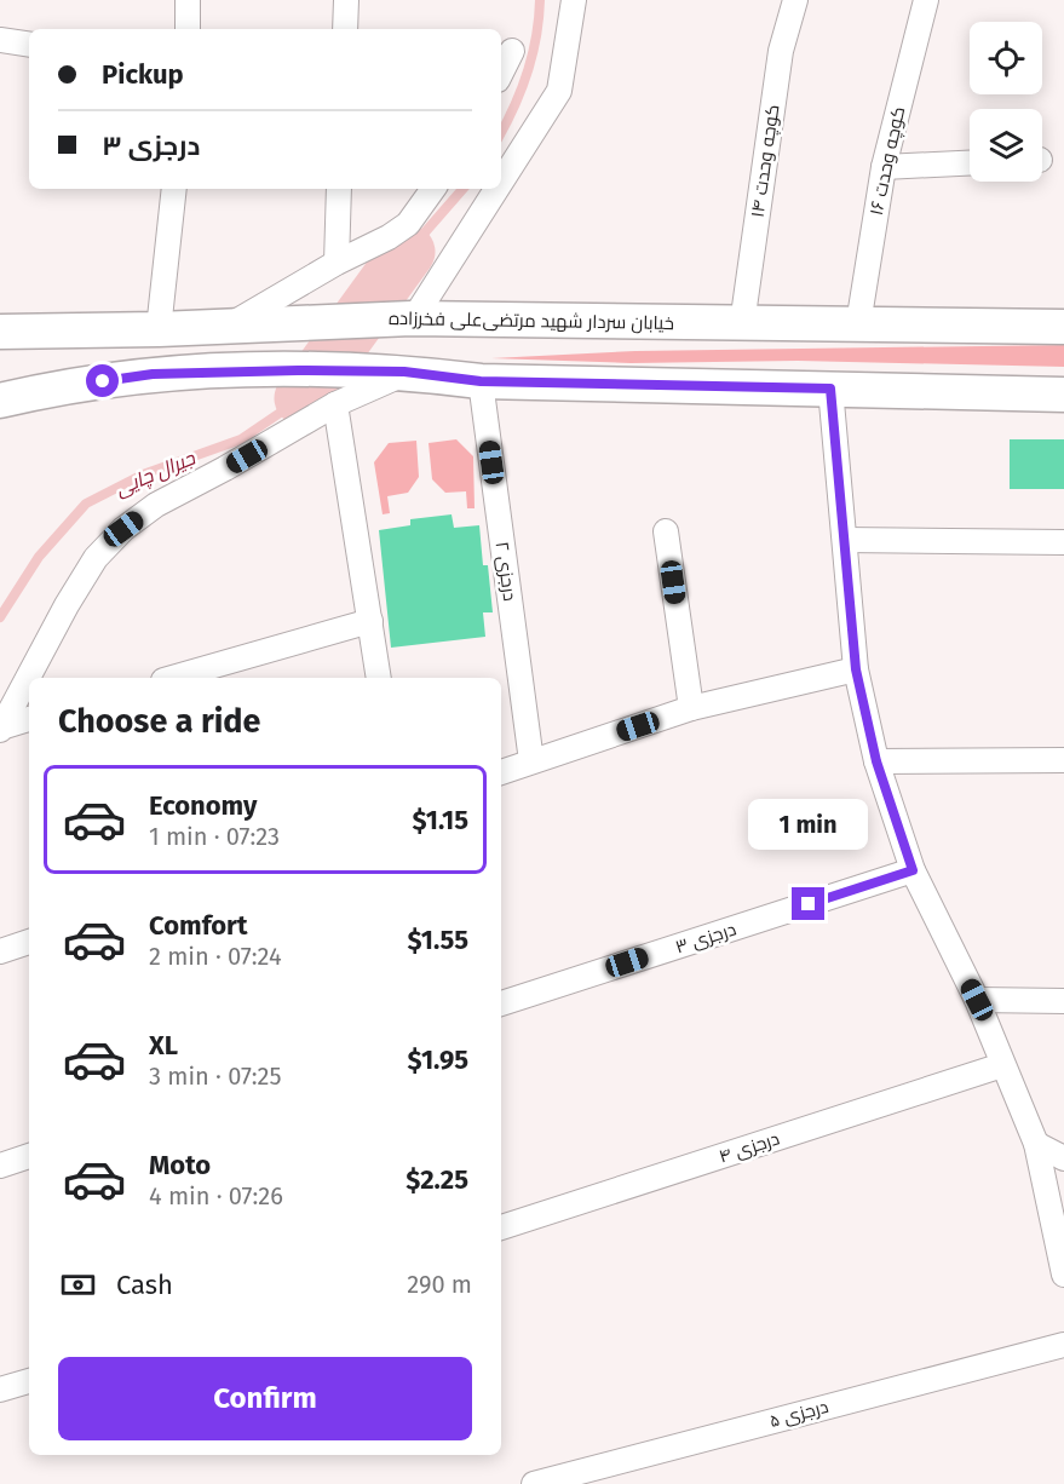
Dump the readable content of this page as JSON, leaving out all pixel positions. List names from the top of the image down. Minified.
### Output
{"streets":{"main road":["خیابان سردار شهید مرتضی‌علی فخرزاده"],"street":["کوچه وحدت ۱۴","کوچه وحدت ۱۶","درجزی ۲","درجزی ۳","درجزی ۴","درجزی ۵"]},"crossings":[["کوچه وحدت ۱۴","خیابان سردار شهید مرتضی‌علی فخرزاده"],["کوچه وحدت ۱۶","خیابان سردار شهید مرتضی‌علی فخرزاده"]],"water":["جیرال چایی"],"page":{"banner":["Pickup","درجزی ۳"],"heading":"Choose a ride","list":[{"name":"Economy","note":"1 min · 07:23","value":"$1.15"},{"name":"Comfort","note":"2 min · 07:24","value":"$1.55"},{"name":"XL","note":"3 min · 07:25","value":"$1.95"},{"name":"Moto","note":"4 min · 07:26","value":"$2.25"}],"bubble":"1 min","pay":["Cash","290 m"],"buttons":"Confirm"}}
